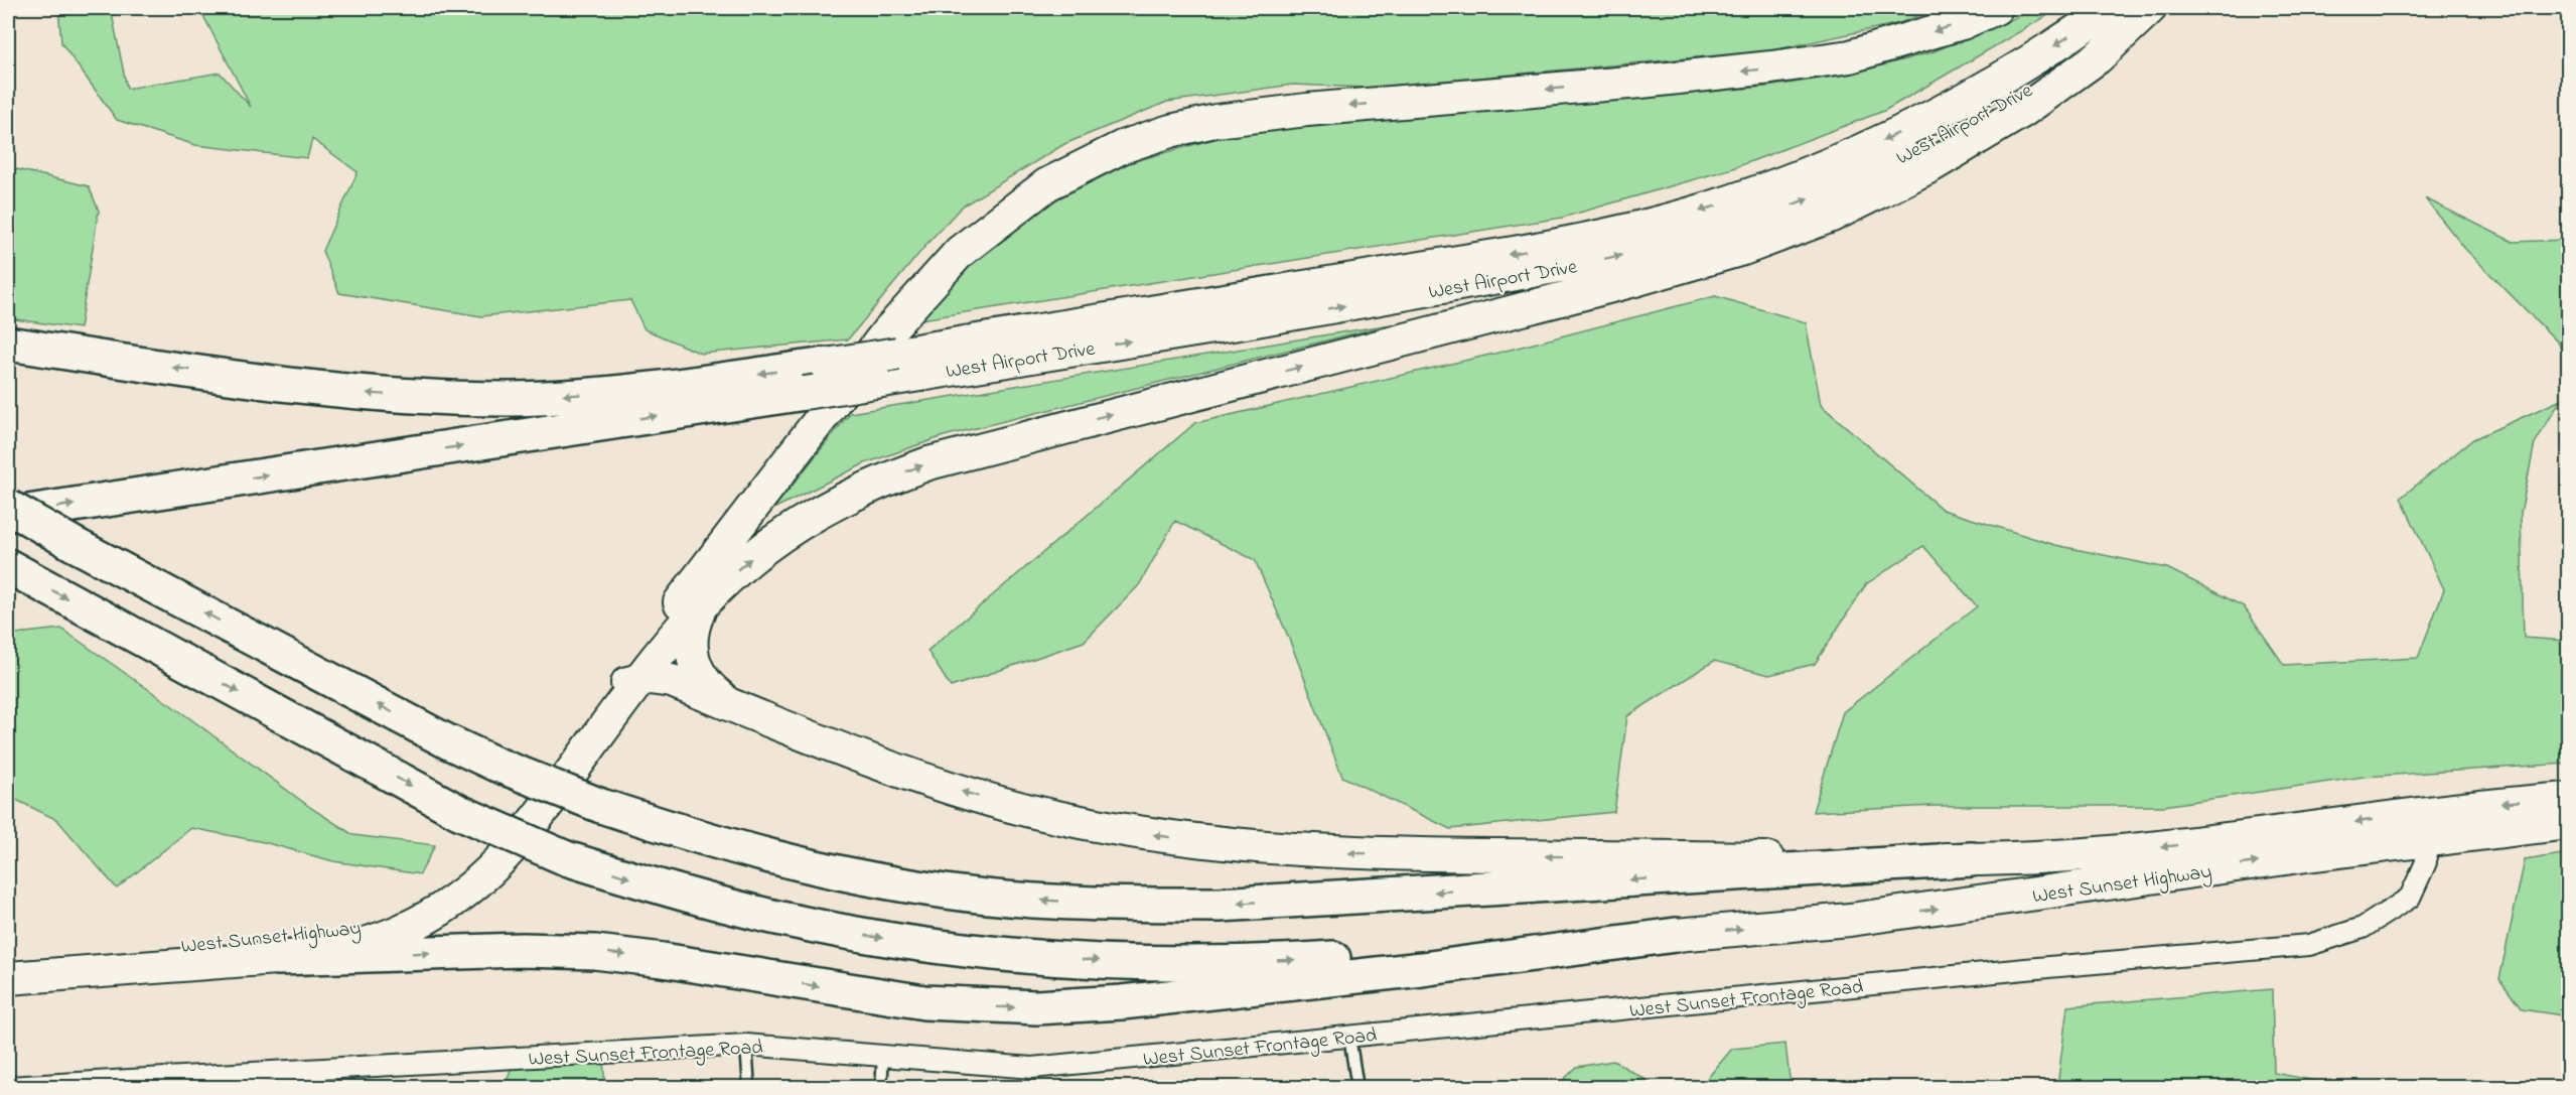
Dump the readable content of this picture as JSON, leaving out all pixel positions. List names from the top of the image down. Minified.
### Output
{"streets":{"main road":["West Airport Drive","West Sunset Highway"],"street":["West Sunset Frontage Road"]},"crossings":[["West Sunset Highway","West Sunset Frontage Road"]]}
